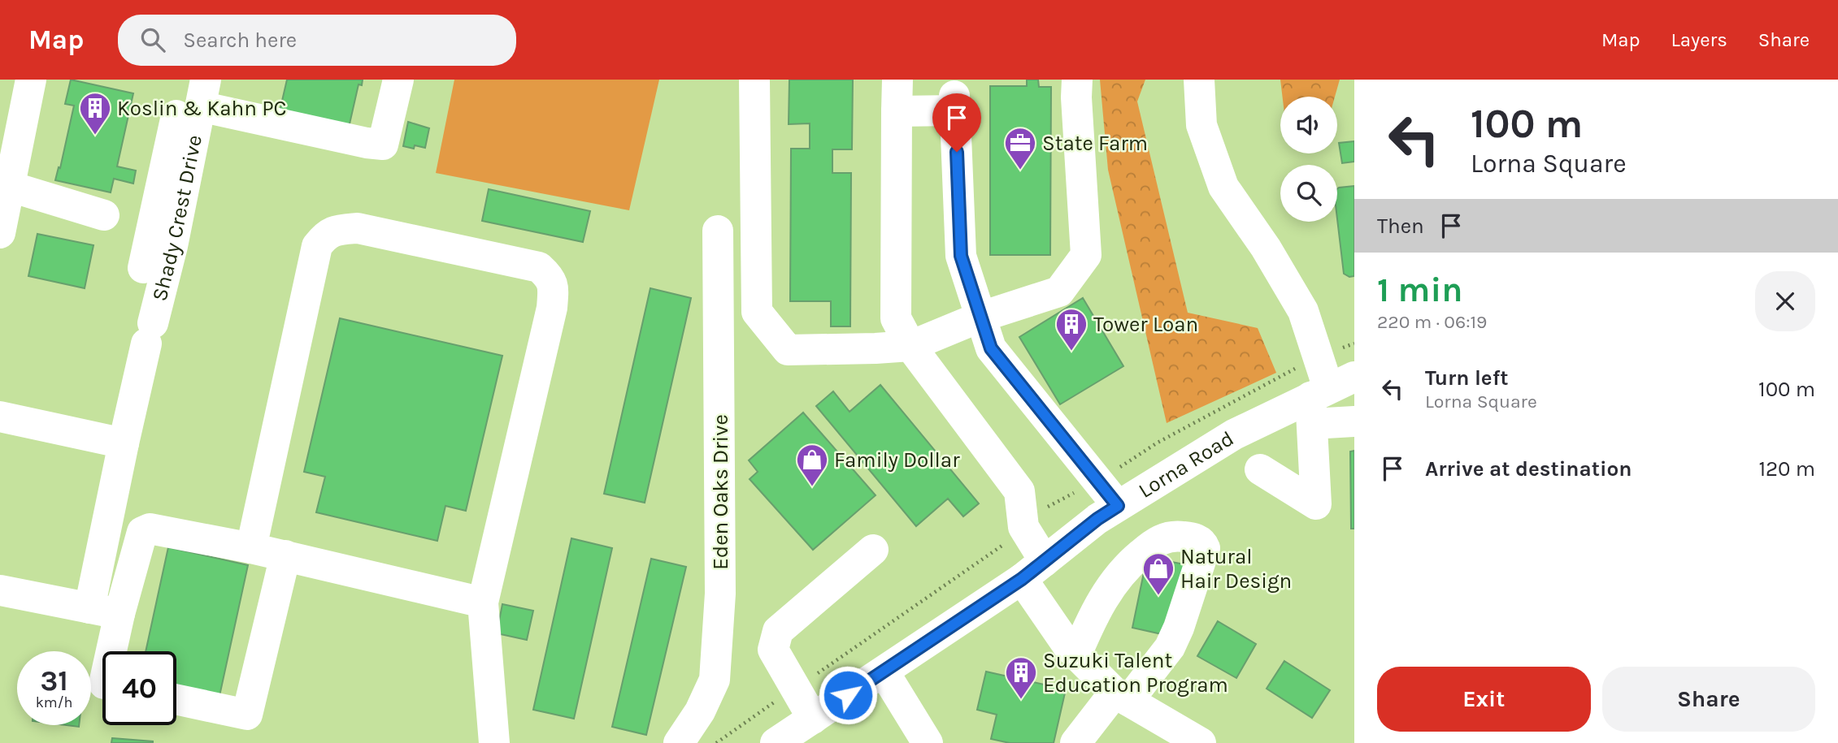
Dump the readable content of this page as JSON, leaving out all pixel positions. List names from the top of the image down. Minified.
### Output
{"streets":{"street":["Shady Crest Drive","Lorna Road","Eden Oaks Drive"]},"places":{"building":["Koslin & Kahn PC","Tower Loan","Suzuki Talent Education Program"],"office":["State Farm"],"shop":["Family Dollar","Natural Hair Design"]},"page":{"header":"Map","search":"Search here","nav":["Map","Layers","Share"],"turn":["100 m","Lorna Square"],"then":"Then","heading":["1 min","220 m · 06:19"],"list":[{"name":"Turn left","note":"Lorna Square","value":"100 m"},{"name":"Arrive at destination","value":"120 m"}],"speed":"31 km/h","limit":"40","buttons":["Exit","Share"]}}
